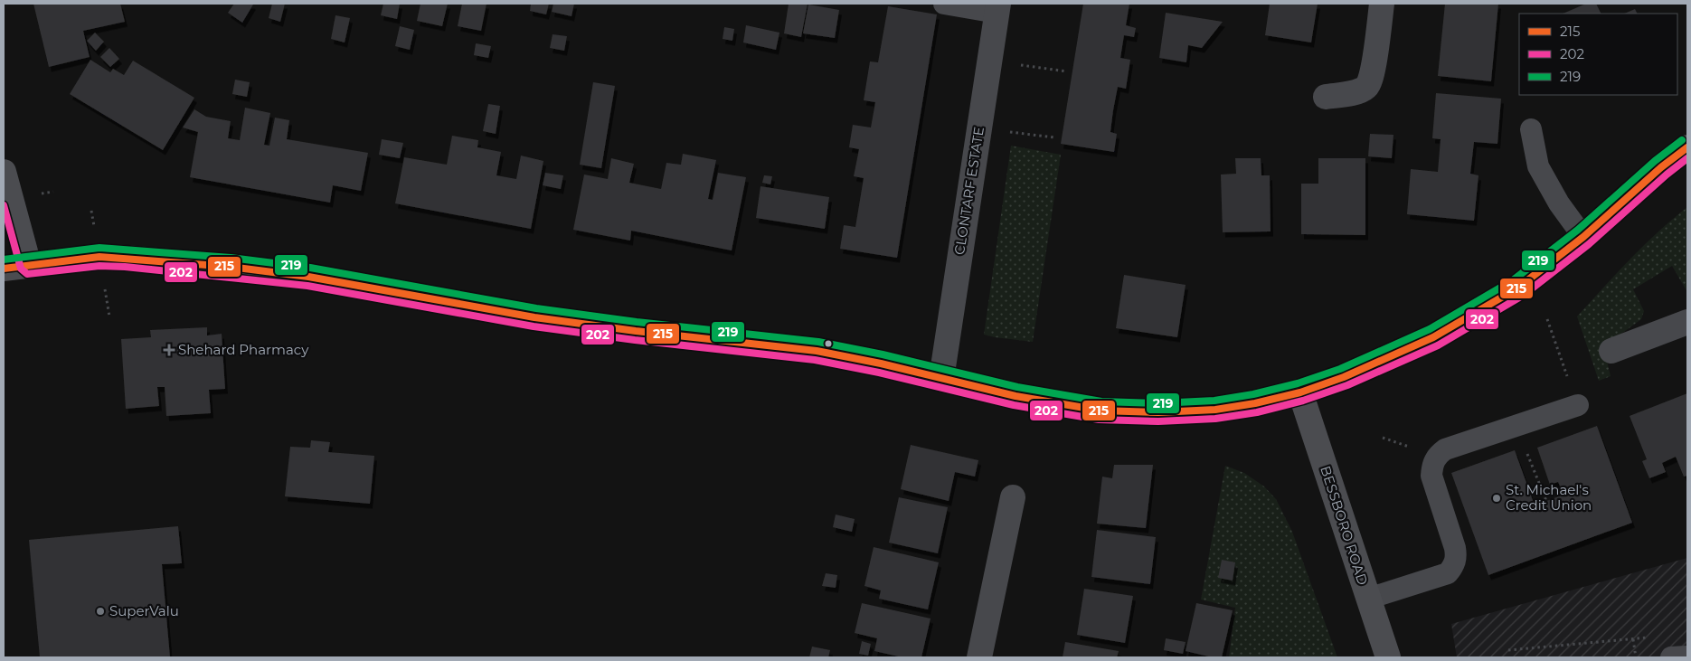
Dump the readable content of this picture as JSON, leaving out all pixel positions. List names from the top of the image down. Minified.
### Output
{"streets":{"main road":["BESSBORO ROAD"],"street":["CLONTARF ESTATE"]},"places":{"health":["Shehard Pharmacy"],"other":["St. Michael's Credit Union","SuperValu"]},"lines":["transit line 219","transit line 215","transit line 202"],"legend":["215","202","219"]}
